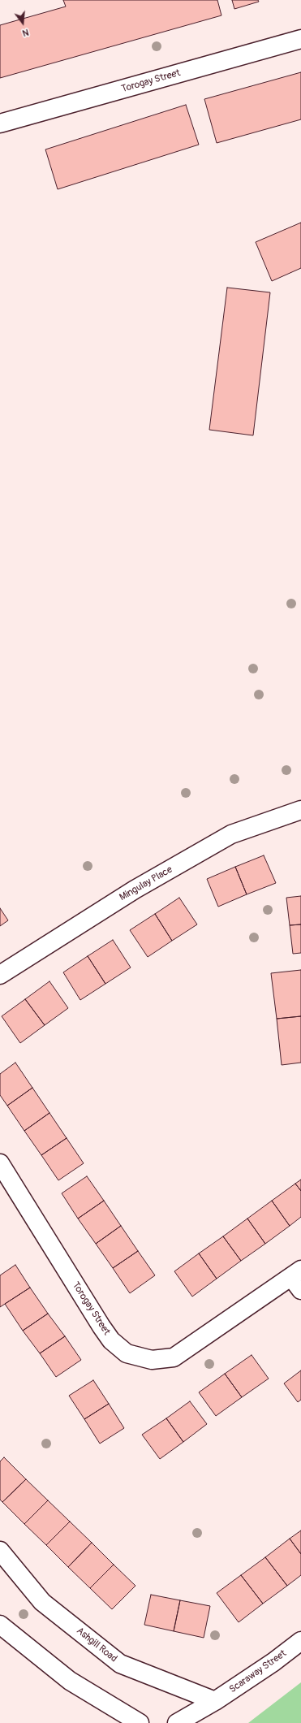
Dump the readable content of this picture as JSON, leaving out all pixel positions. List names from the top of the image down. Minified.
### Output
{"streets":{"street":["Torogay Street","Mingulay Place","Ashgill Road","Scaraway Street"]},"crossings":[["Ashgill Road","Scaraway Street"]],"north":"bottom"}
